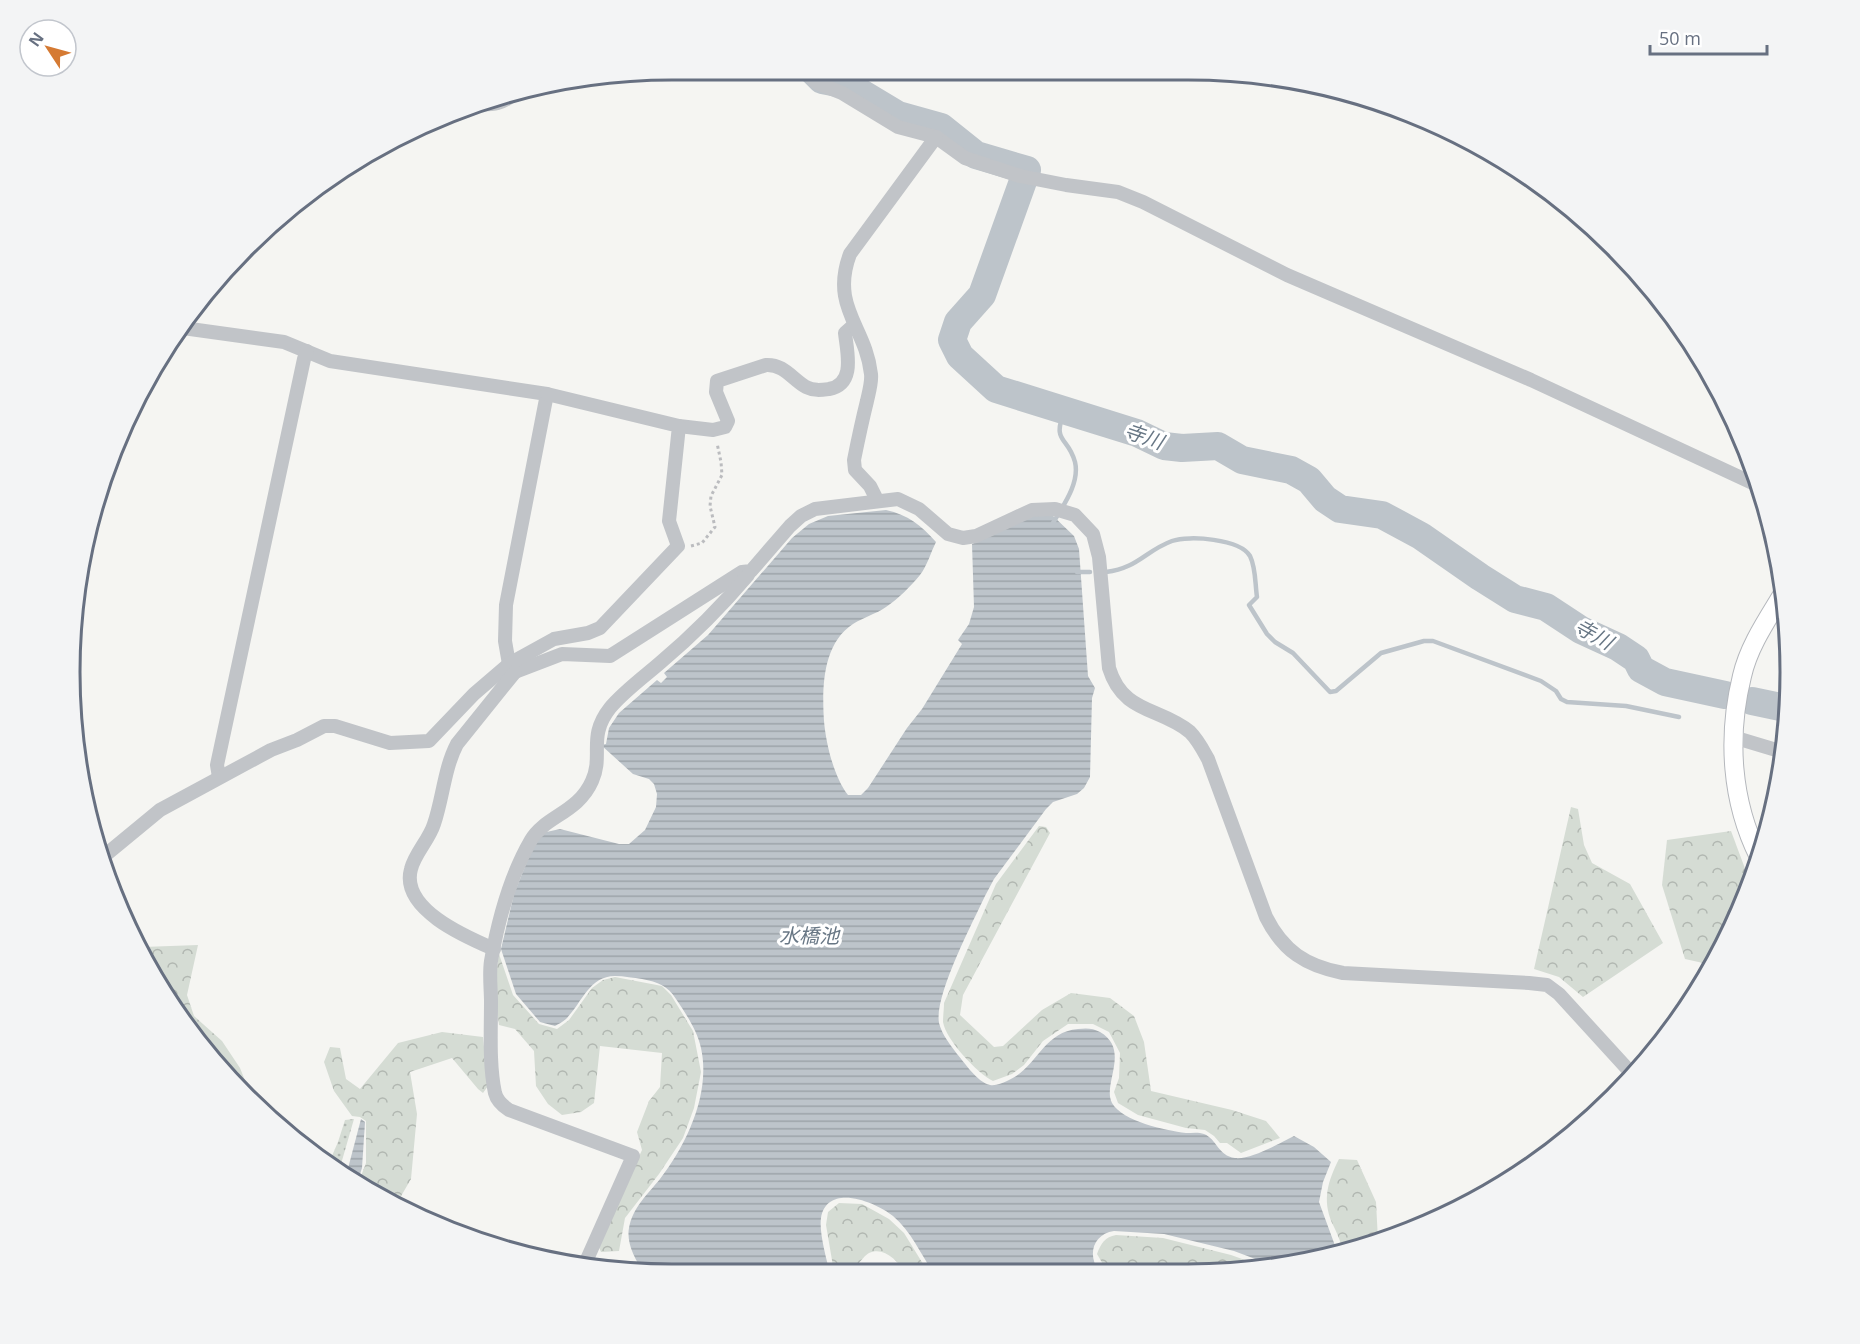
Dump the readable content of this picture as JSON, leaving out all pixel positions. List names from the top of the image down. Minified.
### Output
{"water":["寺川","水橋池"],"scale_bar":"50 m","north":"top left"}
